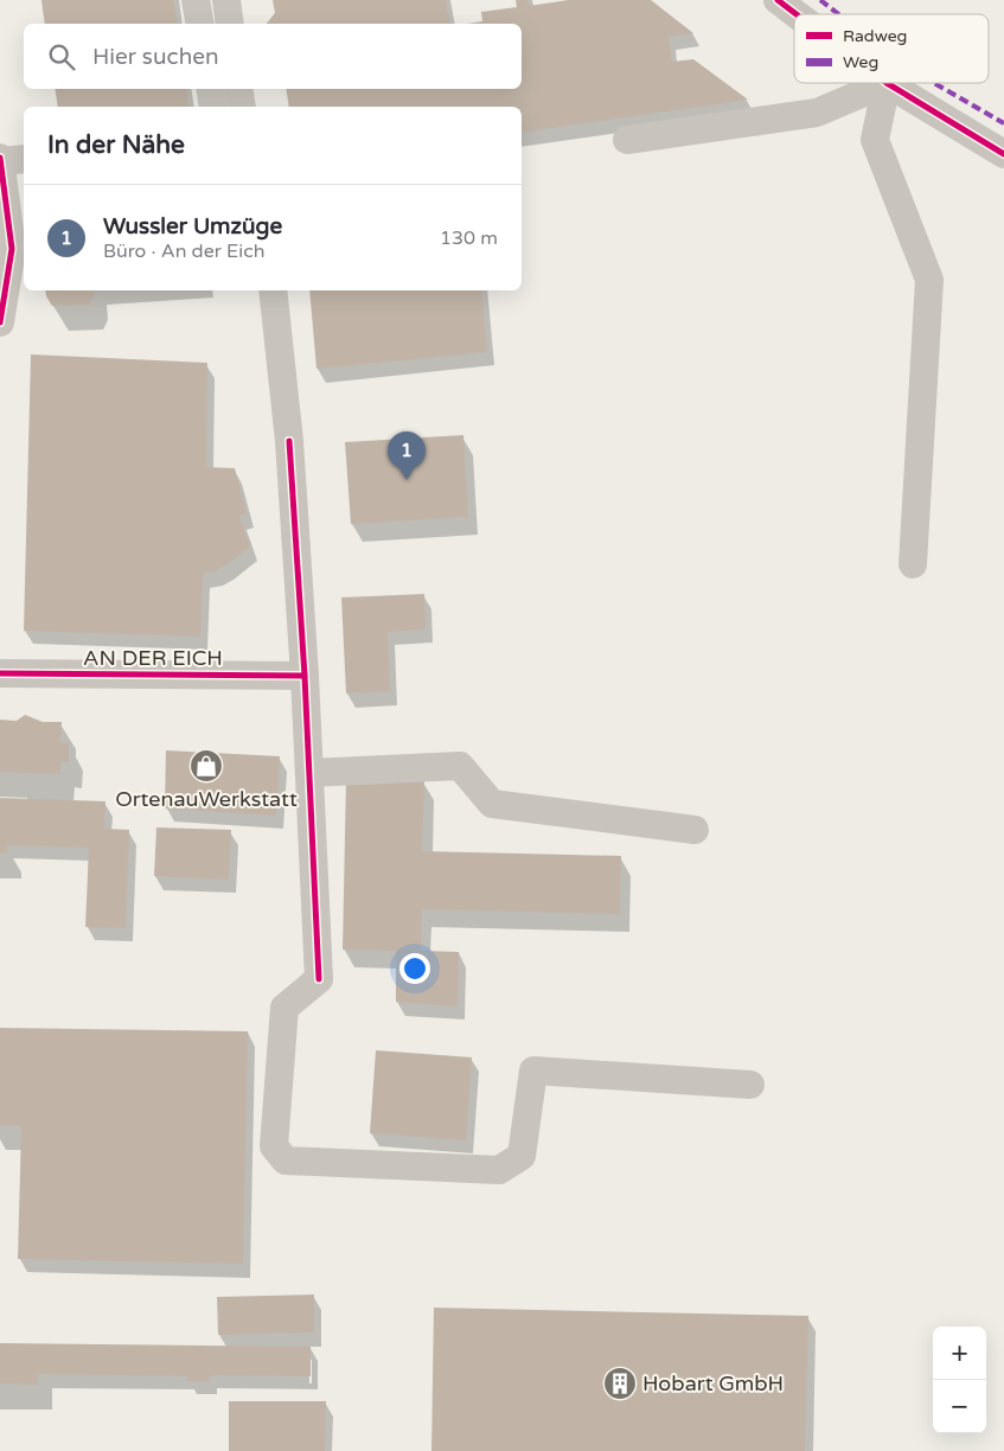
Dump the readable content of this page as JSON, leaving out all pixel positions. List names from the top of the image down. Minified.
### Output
{"streets":{"street":["AN DER EICH"]},"places":{"shop":["OrtenauWerkstatt"],"building":["Hobart GmbH"]},"legend":["Radweg","Weg"],"page":{"search":"Hier suchen","heading":"In der Nähe","list":[{"mark":"1","name":"Wussler Umzüge","note":"Büro · An der Eich","value":"130 m"}],"pins":"1","map_buttons":["+","−"]}}
